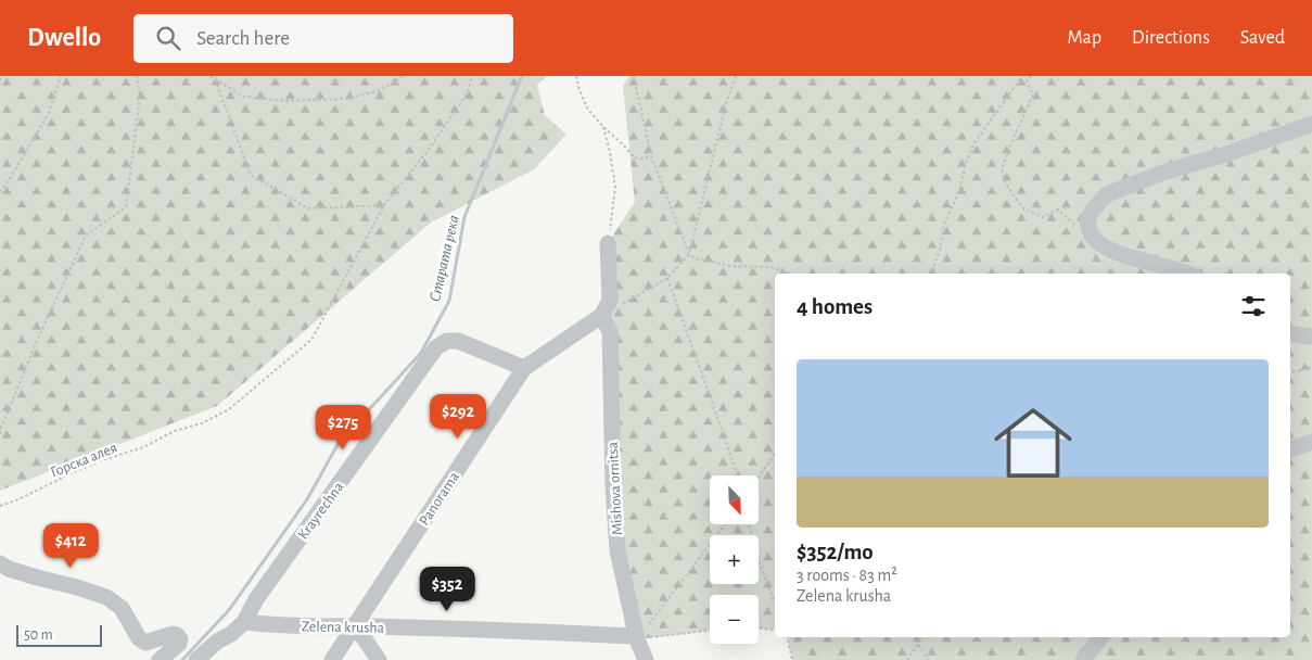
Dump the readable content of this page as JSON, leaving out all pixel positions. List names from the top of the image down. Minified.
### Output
{"streets":{"street":["Mishova ornitsa","Panorama","Krayrechna","Zelena krusha"],"path":["Горска алея"]},"crossings":[["Mishova ornitsa","Panorama"],["Mishova ornitsa","Zelena krusha"],["Panorama","Krayrechna"],["Panorama","Zelena krusha"],["Krayrechna","Zelena krusha"]],"water":["Старата река"],"scale_bar":"50 m","north":"bottom right","page":{"header":"Dwello","search":"Search here","nav":["Map","Directions","Saved"],"heading":"4 homes","list":[{"name":"$352/mo","note":"3 rooms · 83 m² · Zelena krusha"}],"price":["$292","$275","$412","$352"],"map_buttons":["+","−"],"scale":"50 m"}}
